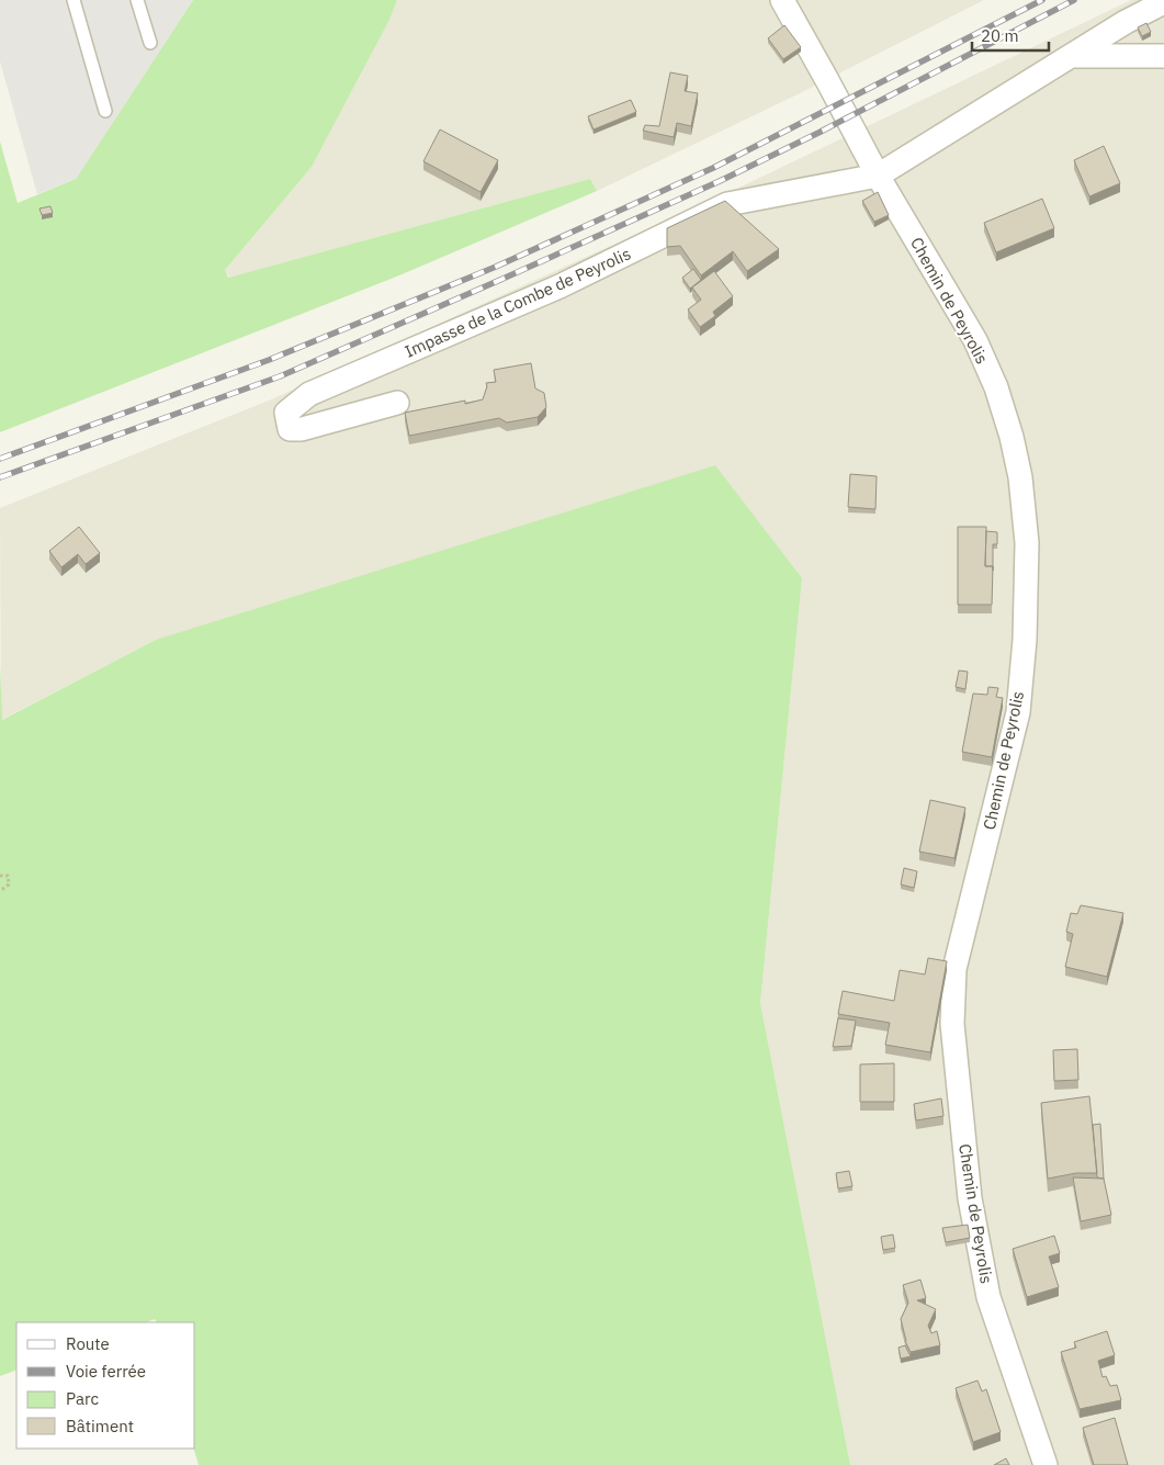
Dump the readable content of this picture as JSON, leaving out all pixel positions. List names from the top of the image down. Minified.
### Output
{"streets":{"street":["Chemin de Peyrolis","Impasse de la Combe de Peyrolis"]},"crossings":[["Chemin de Peyrolis","Impasse de la Combe de Peyrolis"]],"legend":["Route","Voie ferrée","Parc","Bâtiment"],"scale_bar":"20 m"}
